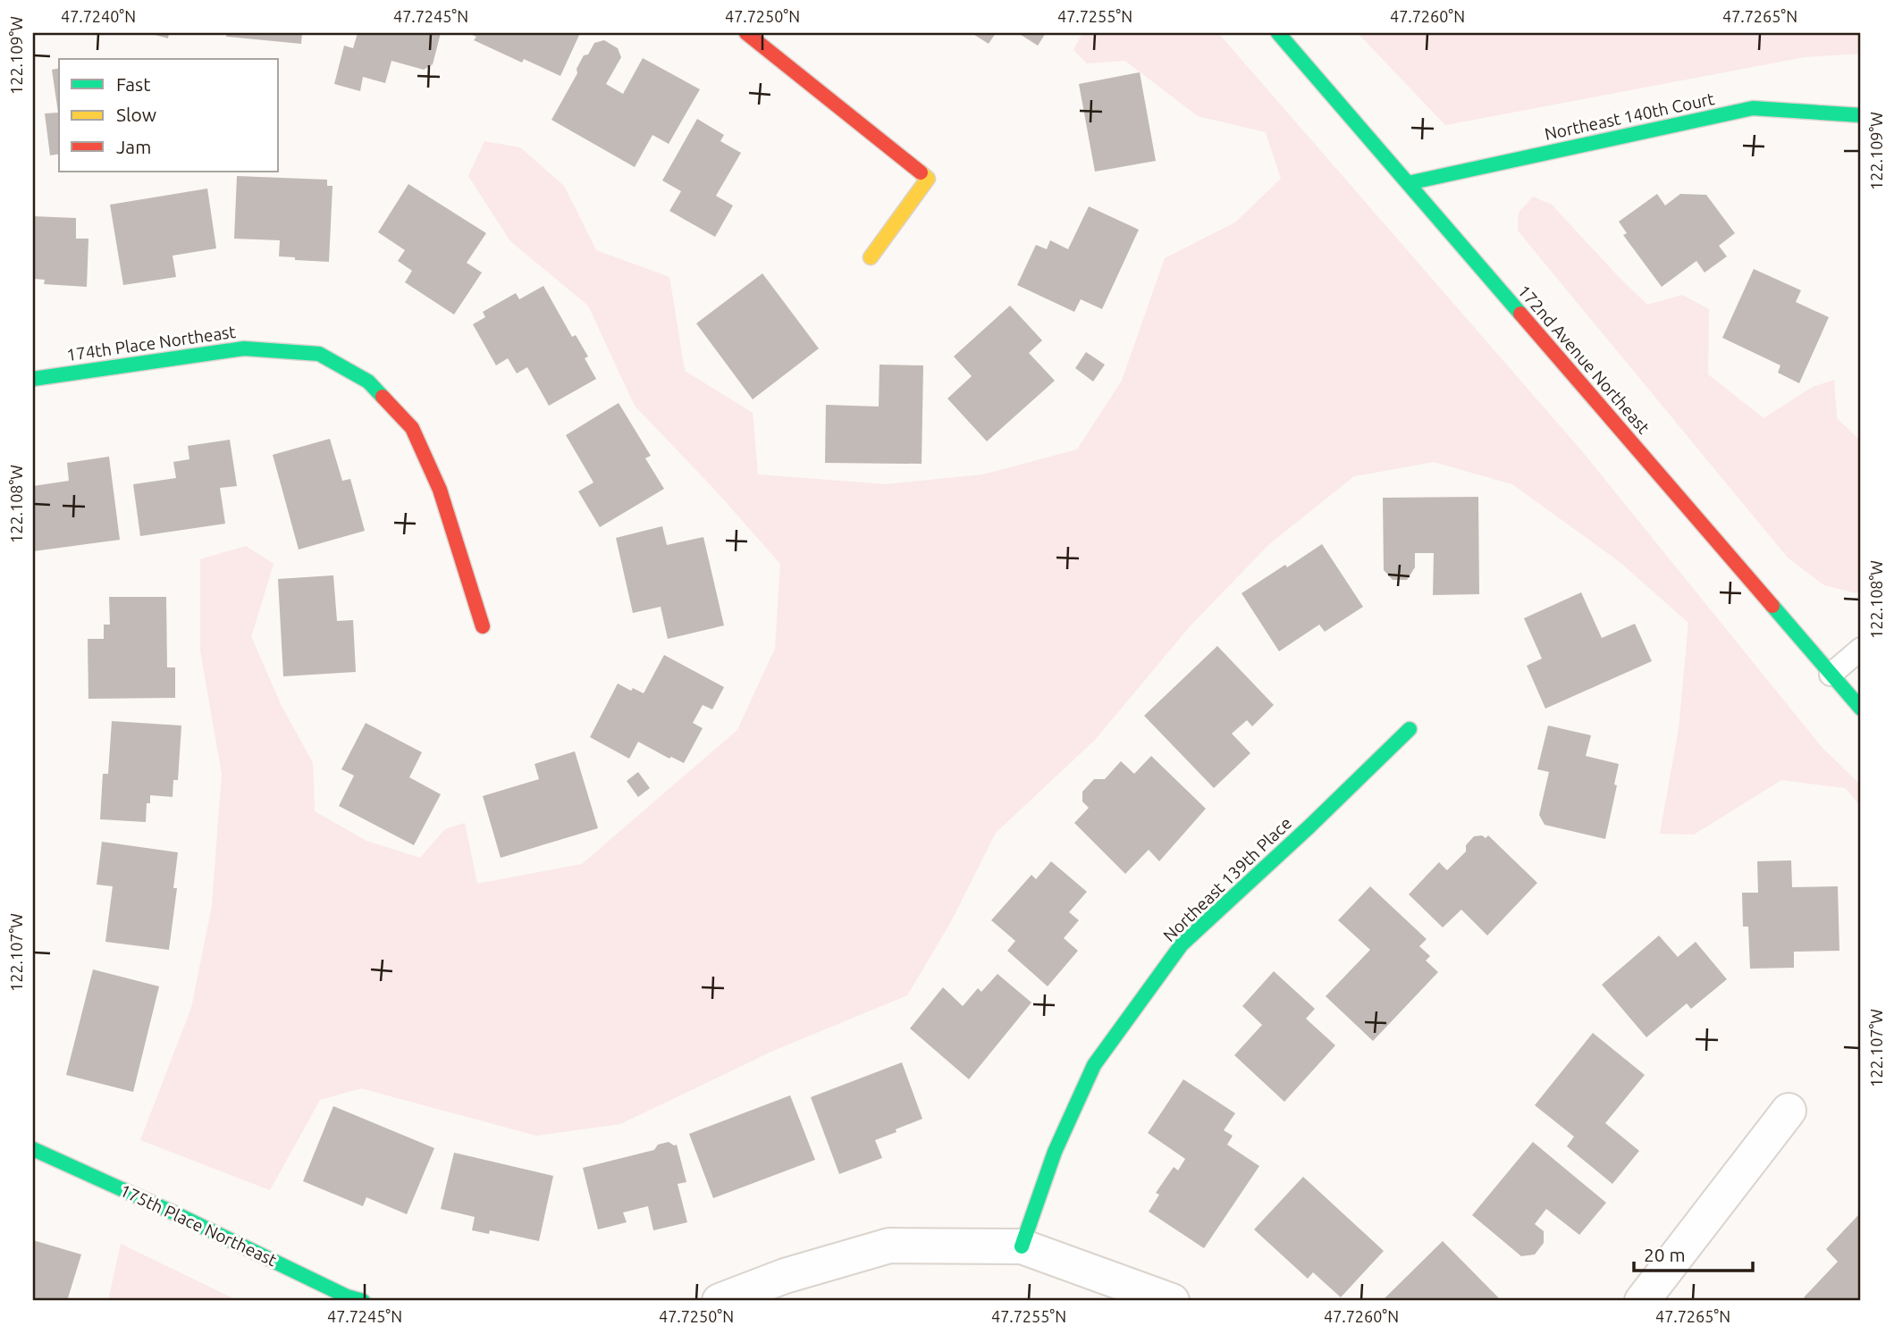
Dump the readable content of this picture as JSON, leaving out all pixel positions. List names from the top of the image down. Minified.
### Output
{"streets":{"street":["Northeast 140th Court","174th Place Northeast","172nd Avenue Northeast","Northeast 139th Place","175th Place Northeast"]},"crossings":[["Northeast 140th Court","172nd Avenue Northeast"]],"legend":["Fast","Slow","Jam"],"scale_bar":"20 m","coordinates":["47.7240°N","47.7245°N","47.7250°N","47.7255°N","47.7260°N","47.7265°N","122.109°W","122.108°W","122.107°W"]}
